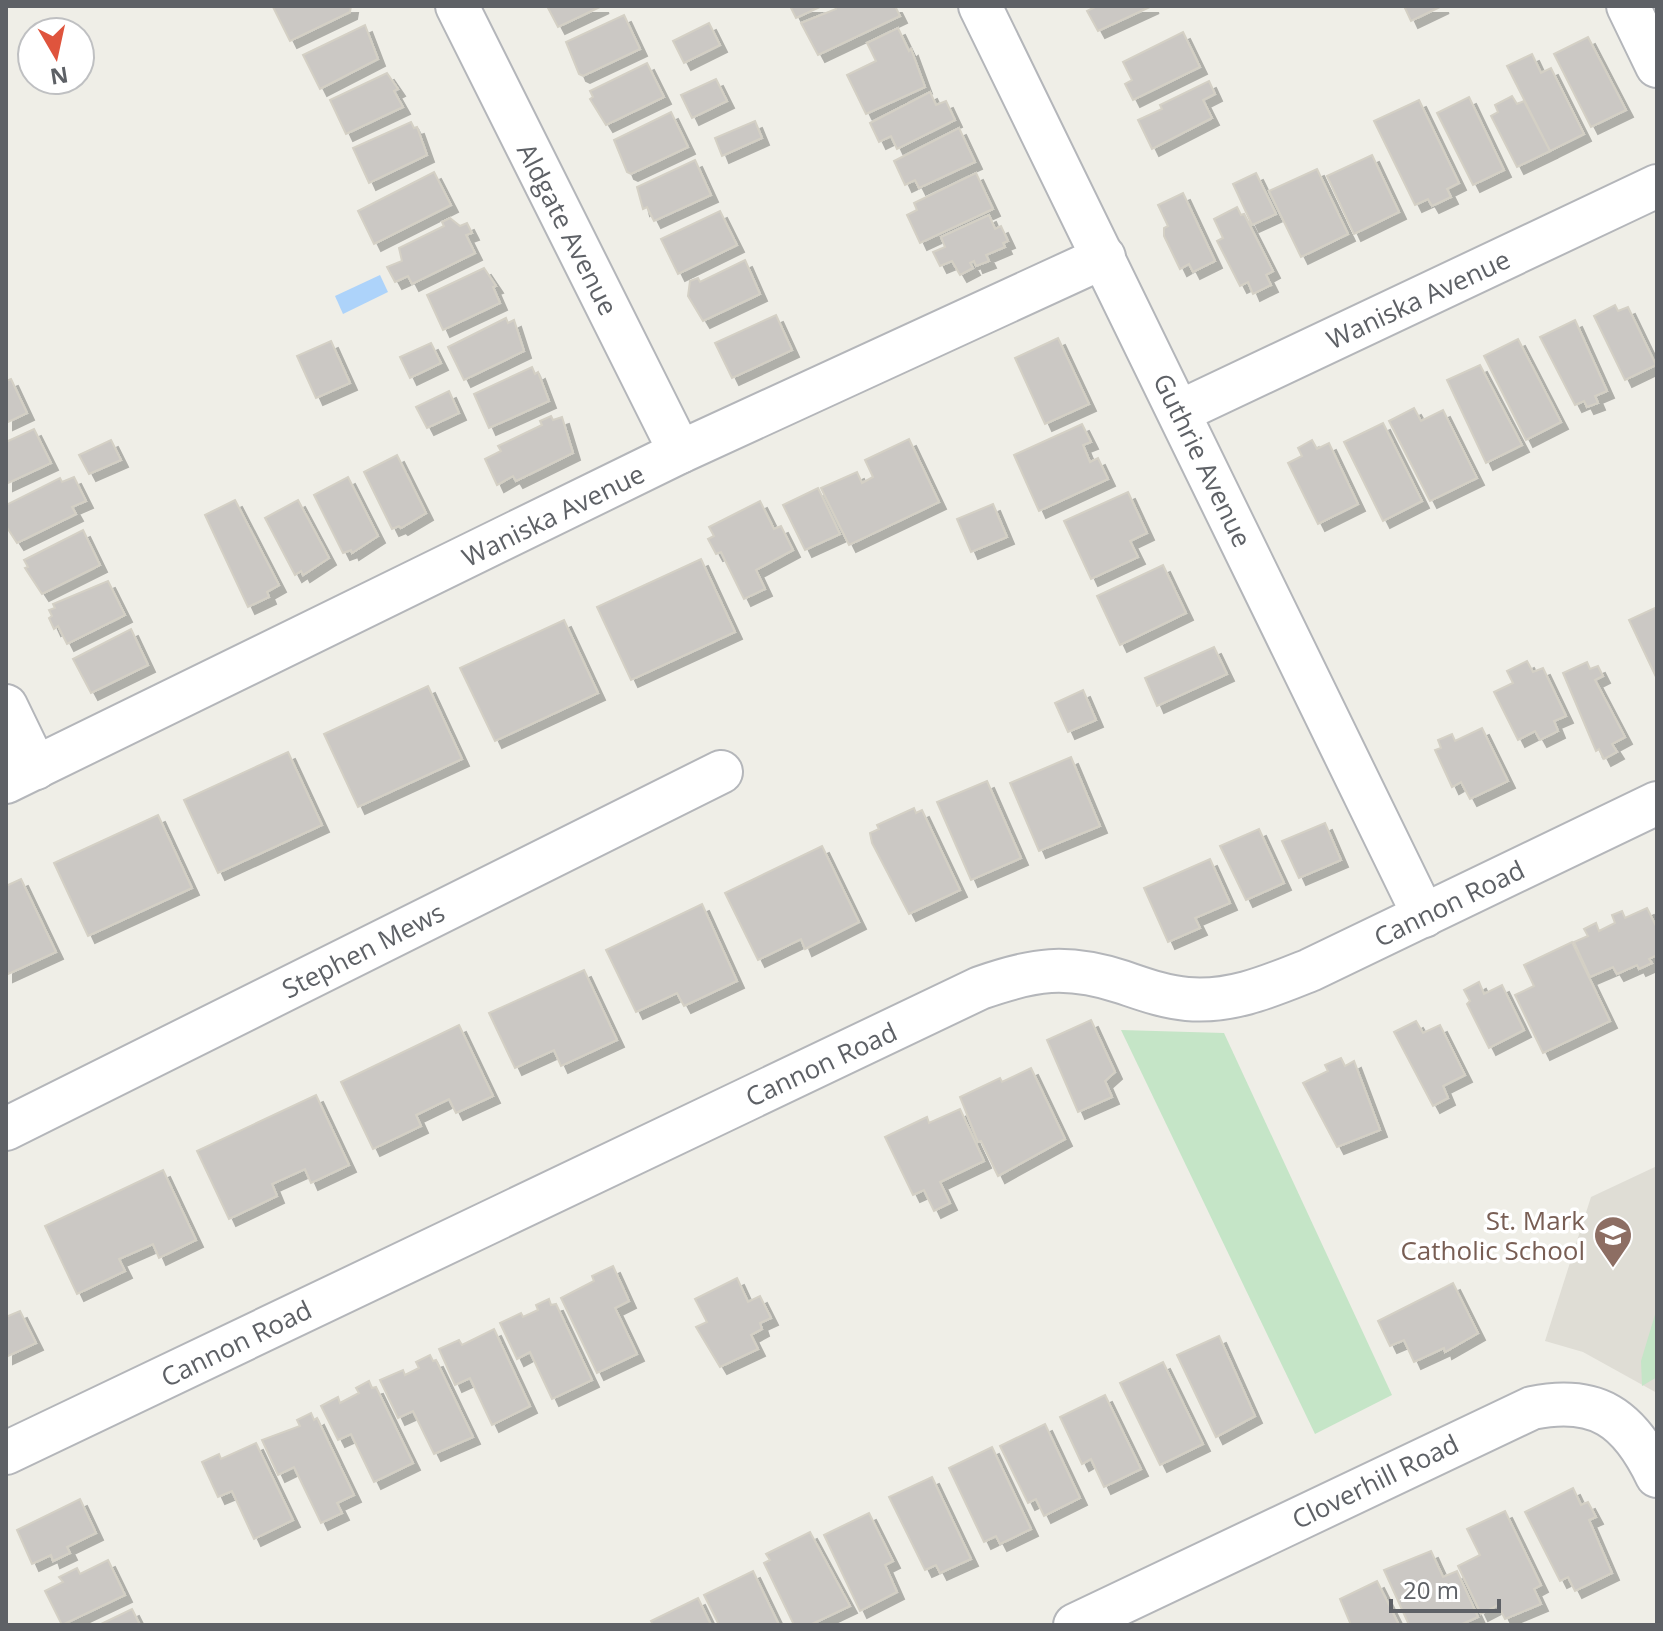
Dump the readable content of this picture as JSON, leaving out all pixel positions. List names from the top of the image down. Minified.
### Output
{"streets":{"street":["Aldgate Avenue","Waniska Avenue","Guthrie Avenue","Cannon Road","Stephen Mews","Cloverhill Road"]},"crossings":[["Aldgate Avenue","Waniska Avenue"],["Waniska Avenue","Guthrie Avenue"],["Guthrie Avenue","Cannon Road"]],"places":{"school or university":["St. Mark Catholic School"]},"scale_bar":"20 m","north":"bottom"}
